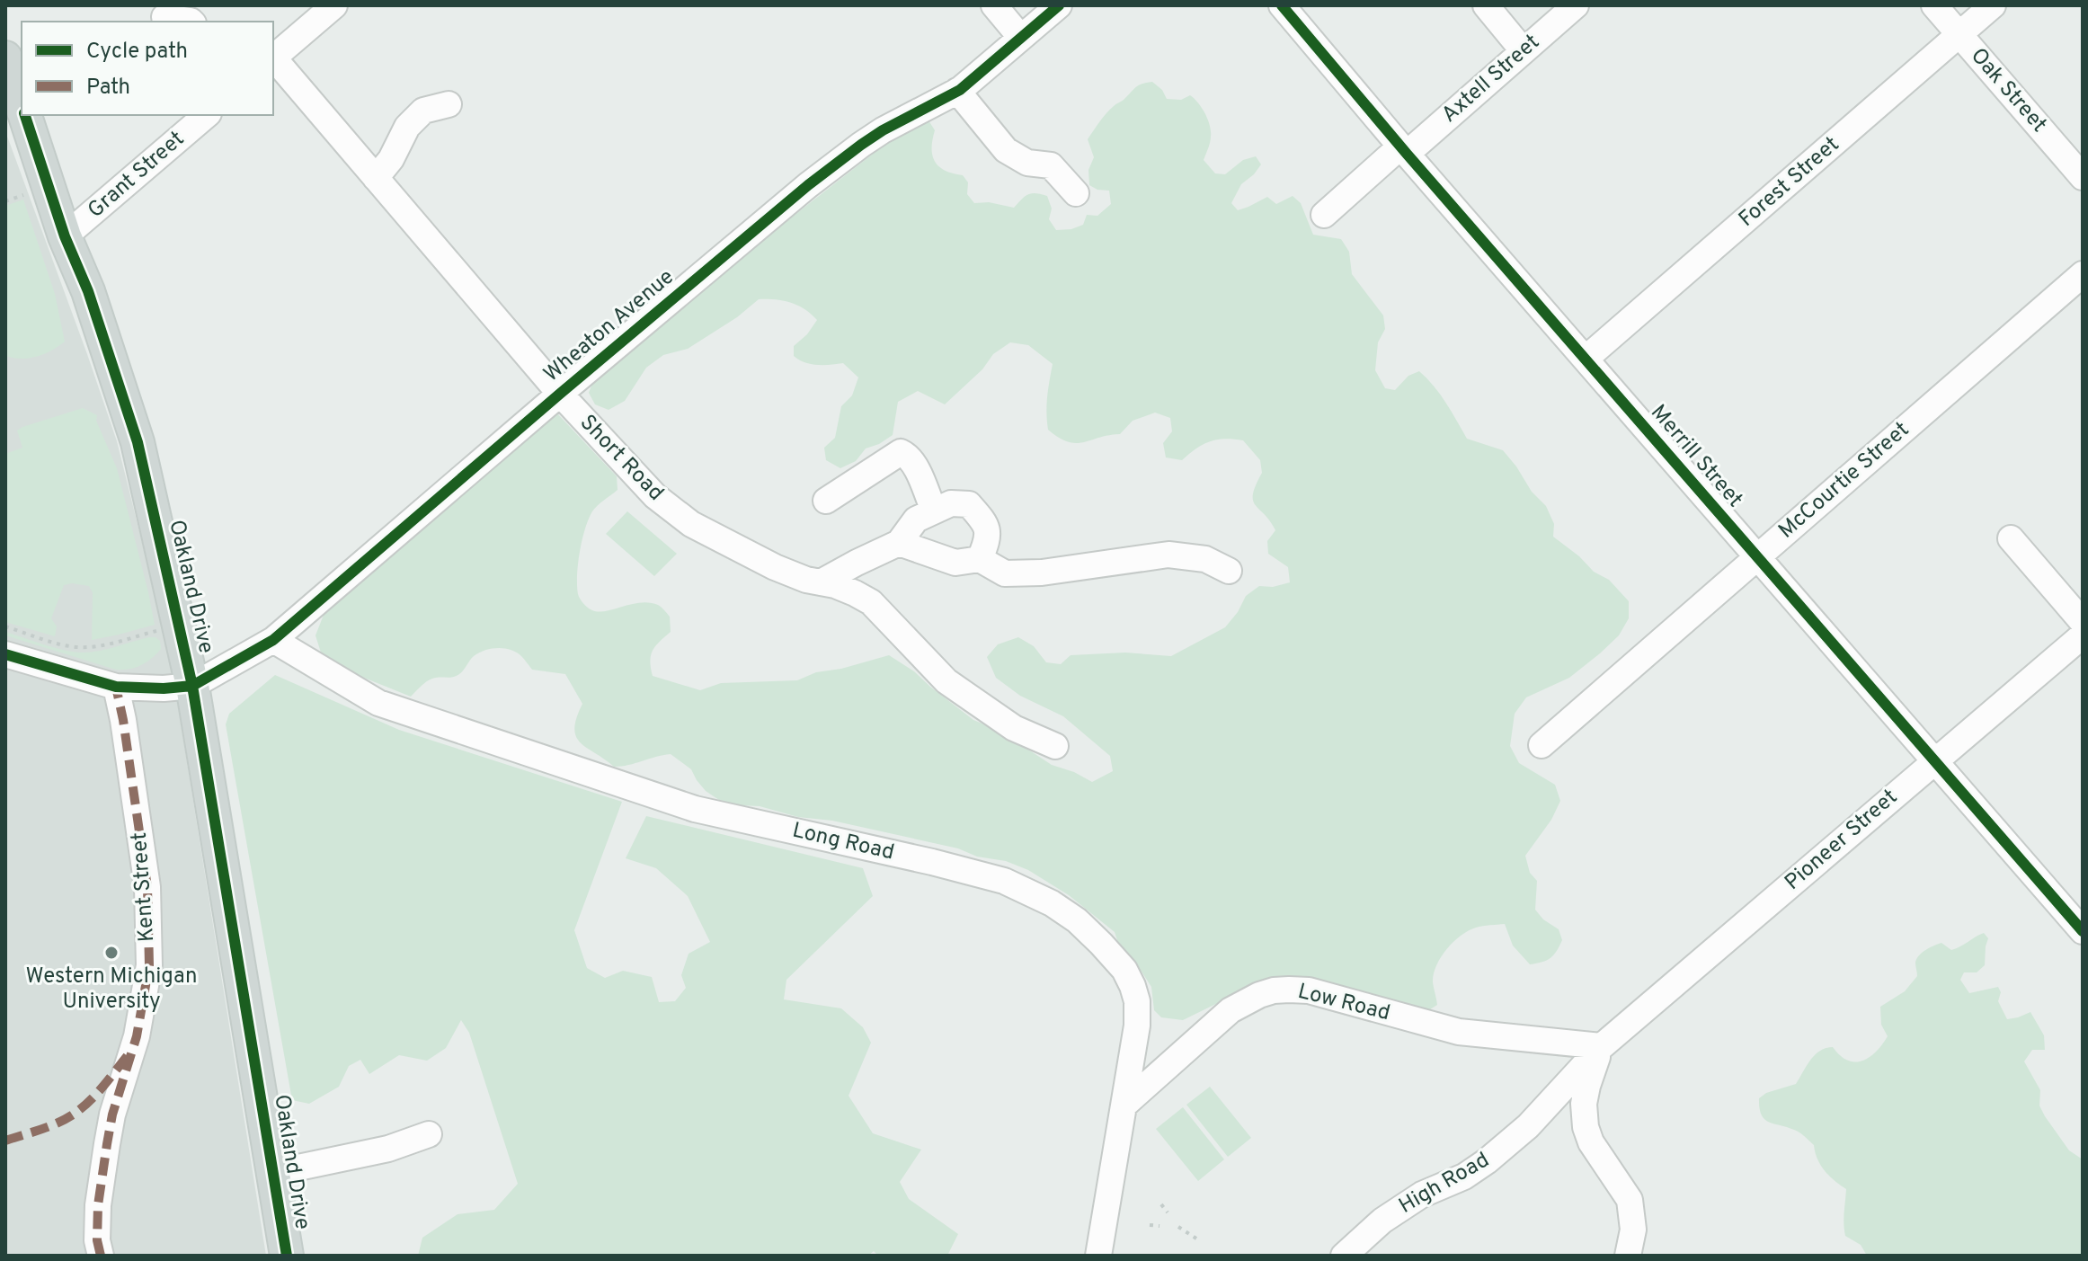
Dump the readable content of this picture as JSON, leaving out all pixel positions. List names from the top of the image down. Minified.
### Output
{"streets":{"main road":["Oakland Drive"],"street":["Axtell Street","Oak Street","Grant Street","Forest Street","Wheaton Avenue","Merrill Street","Short Road","McCourtie Street","Pioneer Street","Long Road","Kent Street","Low Road","High Road"]},"crossings":[["Axtell Street","Merrill Street"],["Oak Street","Forest Street"],["Grant Street","Oakland Drive"],["Forest Street","Merrill Street"],["Wheaton Avenue","Short Road"],["Wheaton Avenue","Oakland Drive"],["Wheaton Avenue","Long Road"],["Merrill Street","McCourtie Street"],["Merrill Street","Pioneer Street"],["Pioneer Street","Low Road"],["Pioneer Street","High Road"],["Long Road","Low Road"],["Low Road","High Road"]],"places":["Western Michigan University"],"legend":["Cycle path","Path"]}
